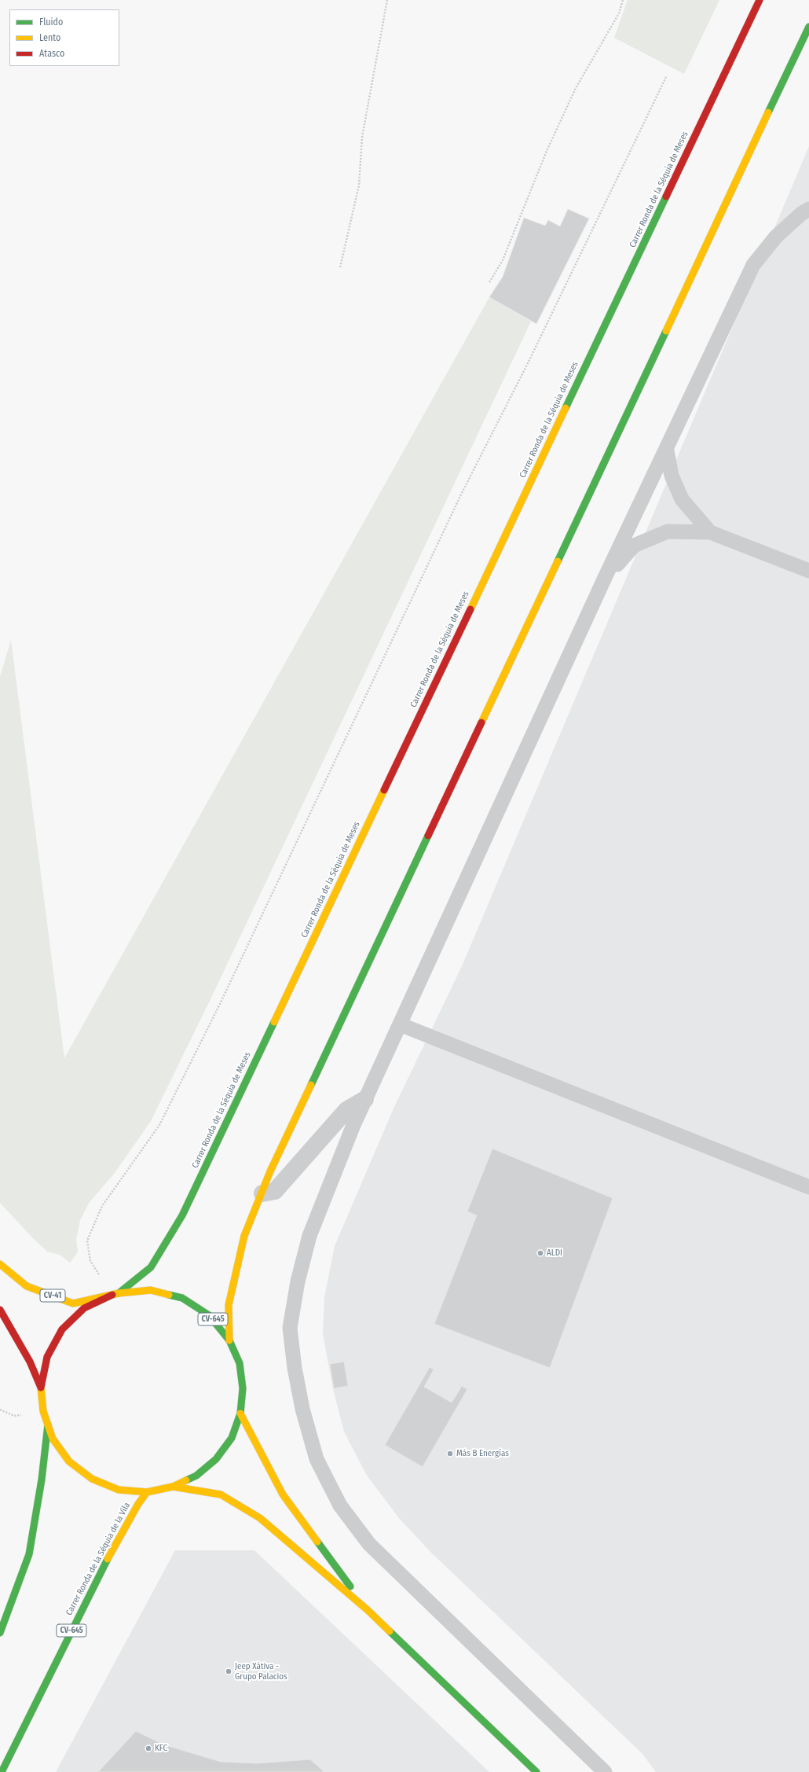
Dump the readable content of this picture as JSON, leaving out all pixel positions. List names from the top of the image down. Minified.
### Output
{"streets":{"main road":["Carrer Ronda de la Séquia de Meses","CV-41","CV-645","Carrer Ronda de la Séquia de la Vila"]},"crossings":[["Carrer Ronda de la Séquia de Meses","CV-41"],["Carrer Ronda de la Séquia de Meses","CV-645"],["CV-41","CV-645"],["CV-645","Carrer Ronda de la Séquia de la Vila"]],"places":["ALDI","Más B Energías","Jeep Xàtiva - Grupo Palacios","KFC"],"legend":["Fluido","Lento","Atasco"]}
